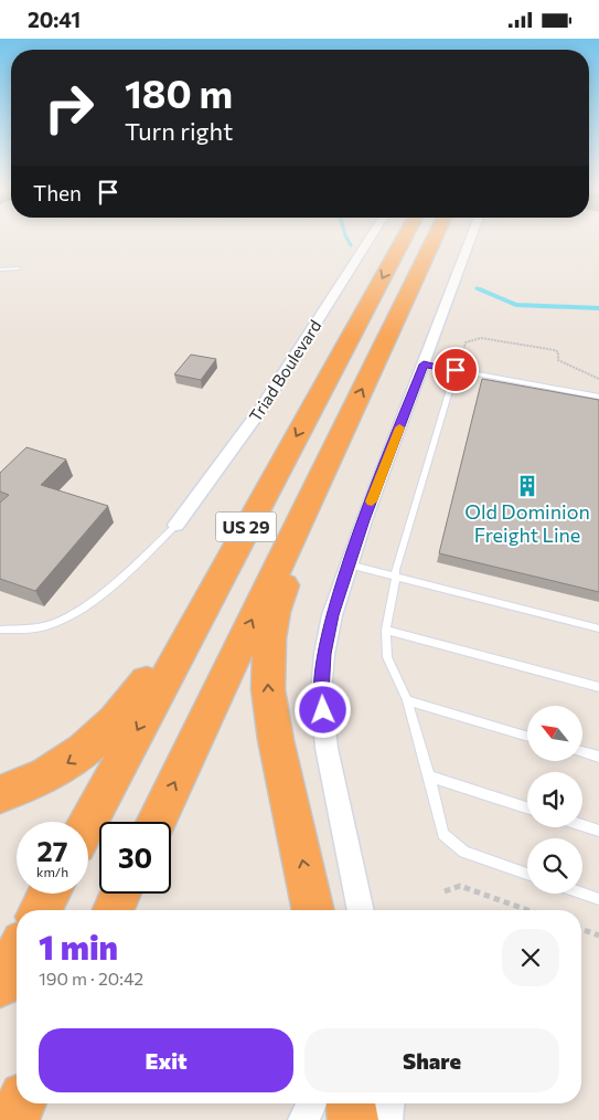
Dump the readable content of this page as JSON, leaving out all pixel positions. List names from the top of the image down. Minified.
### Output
{"streets":{"highway":["US 29"],"street":["Triad Boulevard"]},"places":{"building":["Old Dominion Freight Line"]},"north":"top left","page":{"status":"20:41","turn":["180 m","Turn right"],"then":"Then","speed":"27 km/h","limit":"30","heading":["1 min","190 m · 20:42"],"buttons":["Exit","Share"]}}
